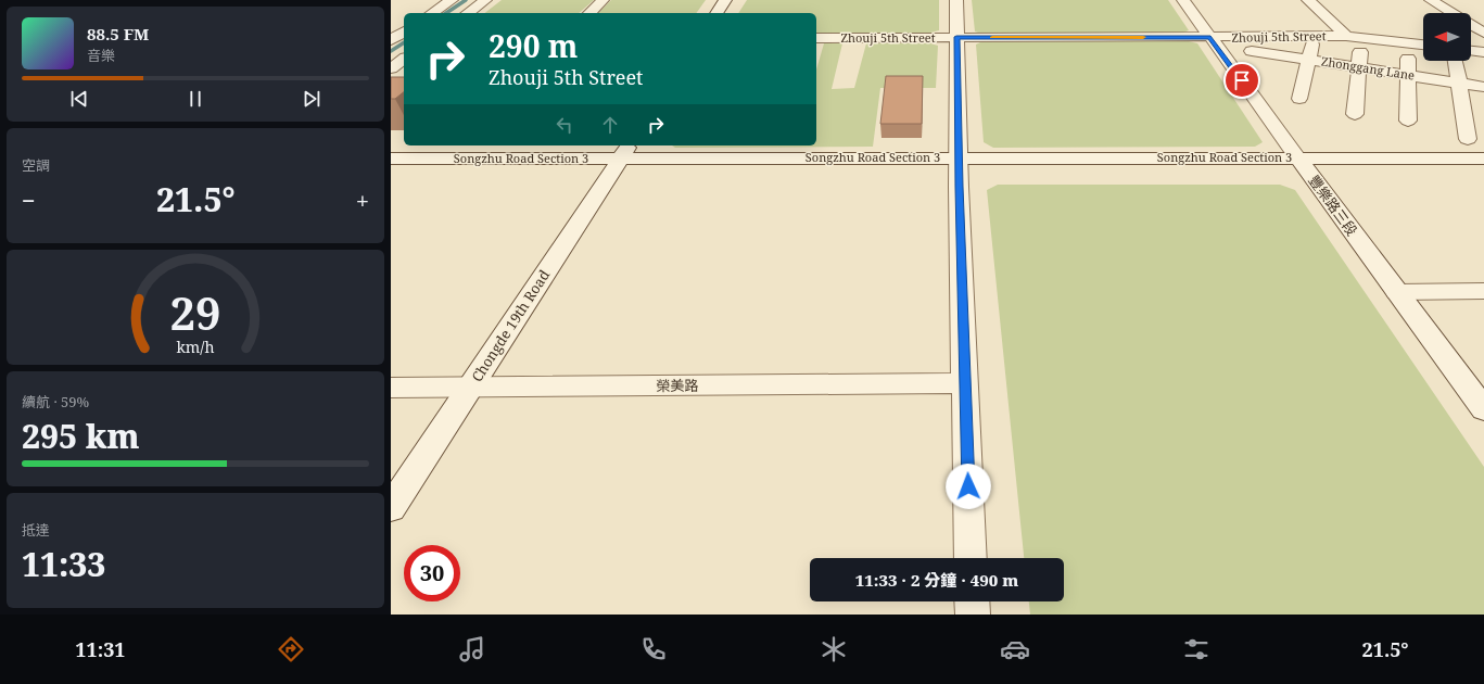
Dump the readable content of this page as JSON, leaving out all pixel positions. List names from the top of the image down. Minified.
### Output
{"streets":{"street":["Zhouji 5th Street","Zhonggang Lane","Songzhu Road Section 3","豐樂路三段","Chongde 19th Road","榮美路"]},"crossings":[["Zhouji 5th Street","豐樂路三段"],["Songzhu Road Section 3","豐樂路三段"],["Songzhu Road Section 3","Chongde 19th Road"],["Chongde 19th Road","榮美路"]],"north":"left","page":{"turn":["290 m","Zhouji 5th Street"],"song":["88.5 FM","音樂"],"tile":["空調",["續航 · 59%","295 km"],["抵達","11:33"]],"heat":["−","21.5°","+"],"limit":"30","trip":"11:33 · 2 分鐘 · 490 m","tabs":["11:31","21.5°"],"gauge":["29","km/h"]}}
